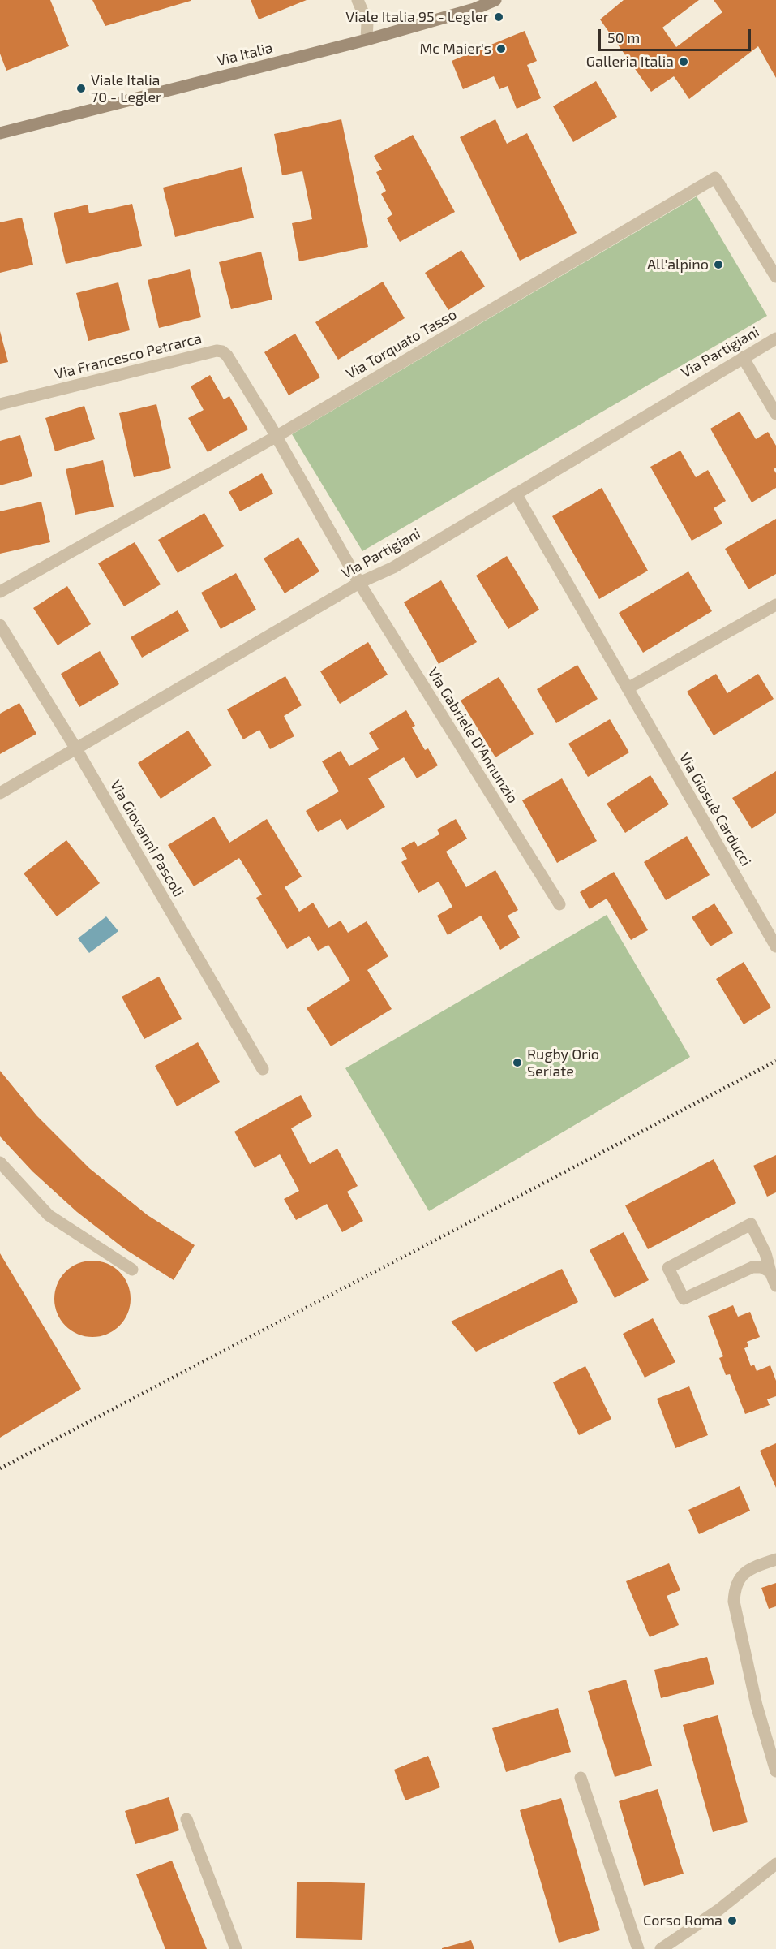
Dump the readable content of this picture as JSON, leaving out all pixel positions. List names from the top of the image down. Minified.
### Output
{"streets":{"main road":["Via Italia"],"street":["Via Torquato Tasso","Via Partigiani","Via Francesco Petrarca","Via Gabriele D'Annunzio","Via Giosuè Carducci","Via Giovanni Pascoli"]},"crossings":[["Via Torquato Tasso","Via Francesco Petrarca"],["Via Partigiani","Via Francesco Petrarca"],["Via Partigiani","Via Gabriele D'Annunzio"],["Via Partigiani","Via Giosuè Carducci"],["Via Partigiani","Via Giovanni Pascoli"],["Via Francesco Petrarca","Via Gabriele D'Annunzio"]],"places":["Viale Italia 95 - Legler","Mc Maier's","Galleria Italia","Viale Italia 70 - Legler","All'alpino","Rugby Orio Seriate","Corso Roma"],"scale_bar":"50 m"}
